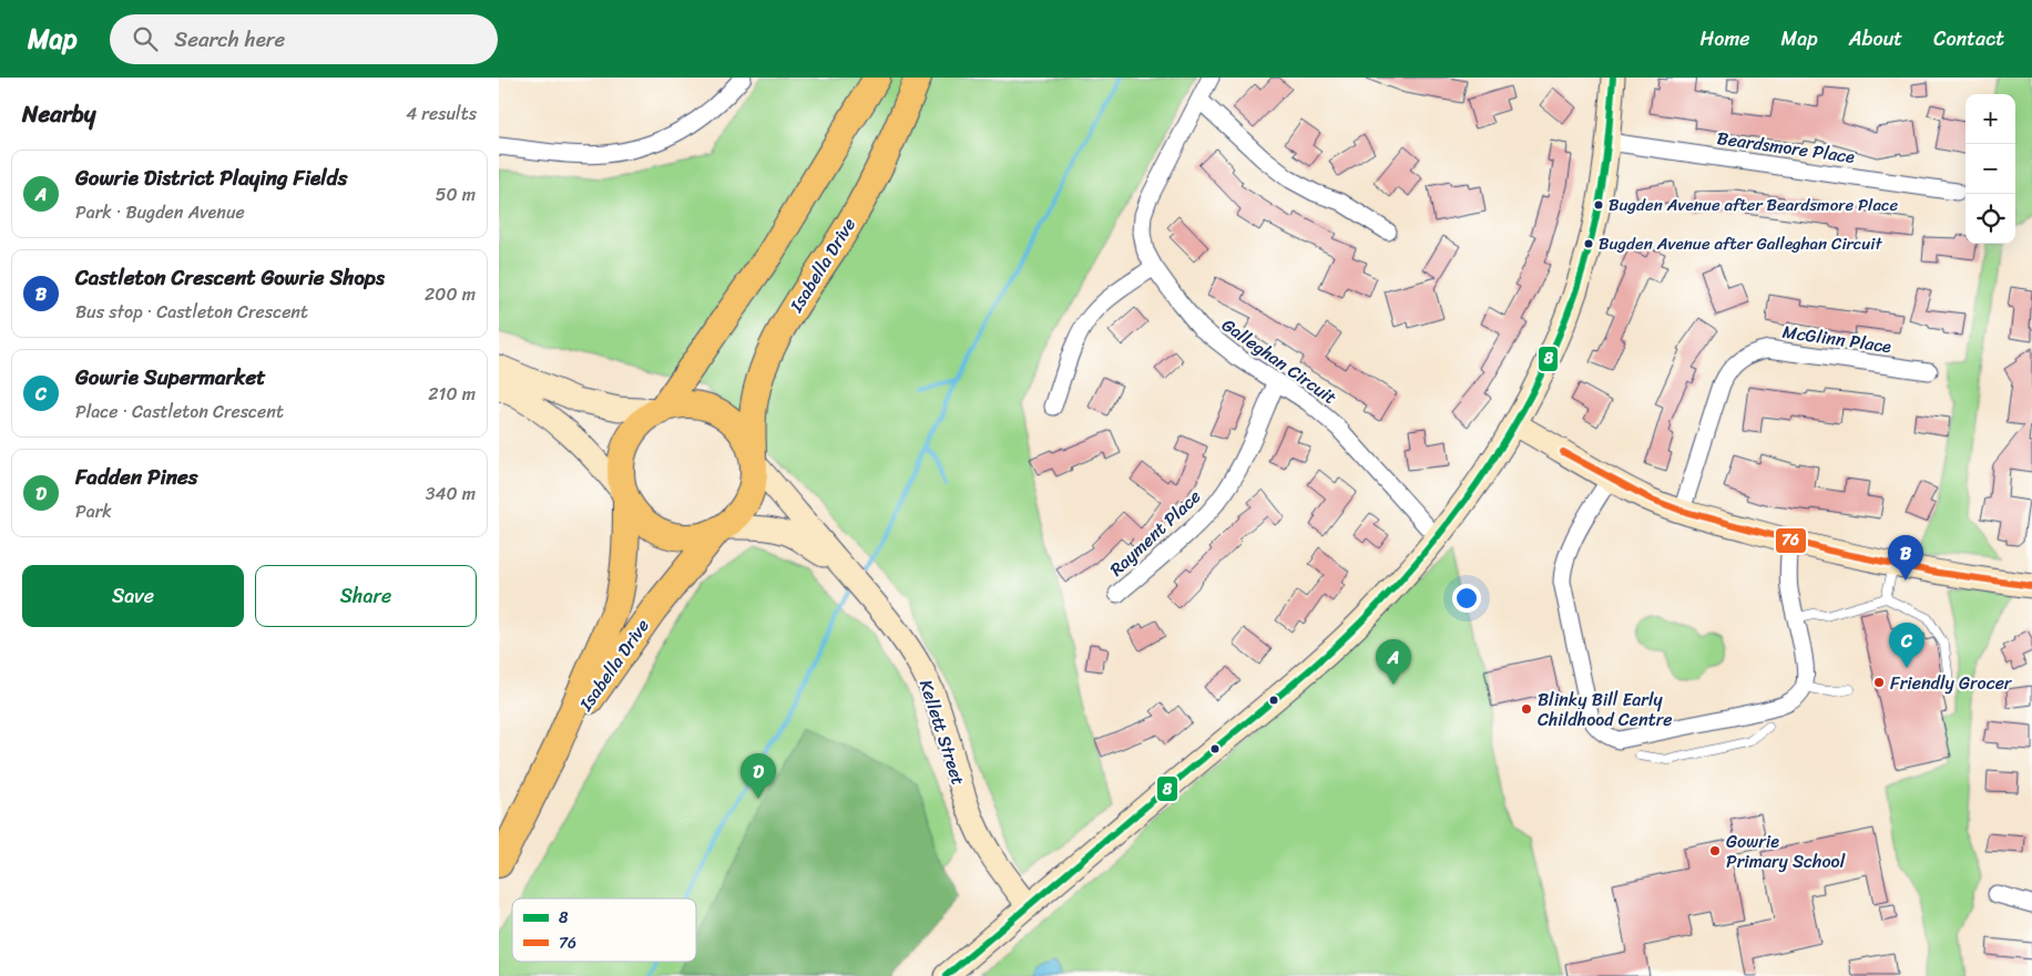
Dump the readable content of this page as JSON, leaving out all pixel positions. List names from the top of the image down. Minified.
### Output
{"streets":{"main road":["Isabella Drive"],"street":["Beardsmore Place","McGlinn Place","Galleghan Circuit","Rayment Place","Kellett Street"]},"crossings":[["Isabella Drive","Kellett Street"],["Galleghan Circuit","Rayment Place"]],"places":["Bugden Avenue after Beardsmore Place","Bugden Avenue after Galleghan Circuit","Friendly Grocer","Blinky Bill Early Childhood Centre","Gowrie Primary School"],"lines":["transit line 8","transit line 76"],"legend":["8","76"],"page":{"header":"Map","search":"Search here","nav":["Home","Map","About","Contact"],"heading":["Nearby","4 results"],"map_buttons":["+","−"],"list":[{"mark":"A","name":"Gowrie District Playing Fields","note":"Park · Bugden Avenue","value":"50 m"},{"mark":"B","name":"Castleton Crescent Gowrie Shops","note":"Bus stop · Castleton Crescent","value":"200 m"},{"mark":"C","name":"Gowrie Supermarket","note":"Place · Castleton Crescent","value":"210 m"},{"mark":"D","name":"Fadden Pines","note":"Park","value":"340 m"}],"pins":["B","C","A","D"],"buttons":["Save","Share"]}}
